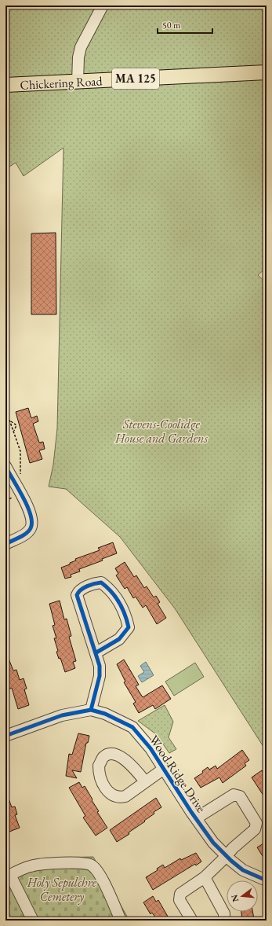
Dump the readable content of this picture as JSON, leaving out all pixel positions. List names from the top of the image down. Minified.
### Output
{"streets":{"main road":["MA 125","Chickering Road"],"street":["Wood Ridge Drive"]},"parks":["Stevens-Coolidge House and Gardens","Holy Sepulchre Cemetery"],"scale_bar":"50 m","north":"left"}
